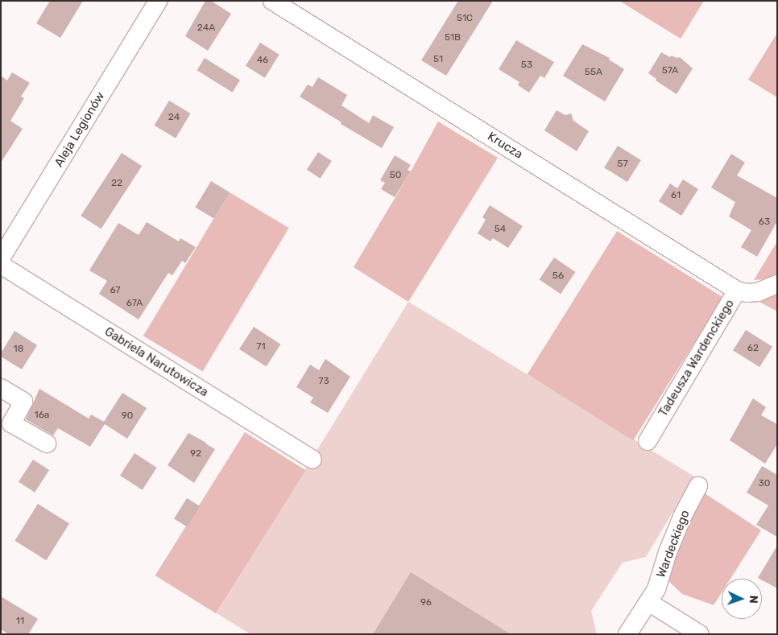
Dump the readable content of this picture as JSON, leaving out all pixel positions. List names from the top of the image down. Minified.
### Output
{"streets":{"street":["Aleja Legionów","Krucza","Tadeusza Wardenckiego","Gabriela Narutowicza","Wardeckiego"]},"crossings":[["Krucza","Tadeusza Wardenckiego"]],"house_numbers":["51C","24A","51B","51","46","53","57A","55A","24","57","50","22","61","63","54","56","67","67A","71","62","18","73","16a","90","92","30","96","11"],"north":"right"}
